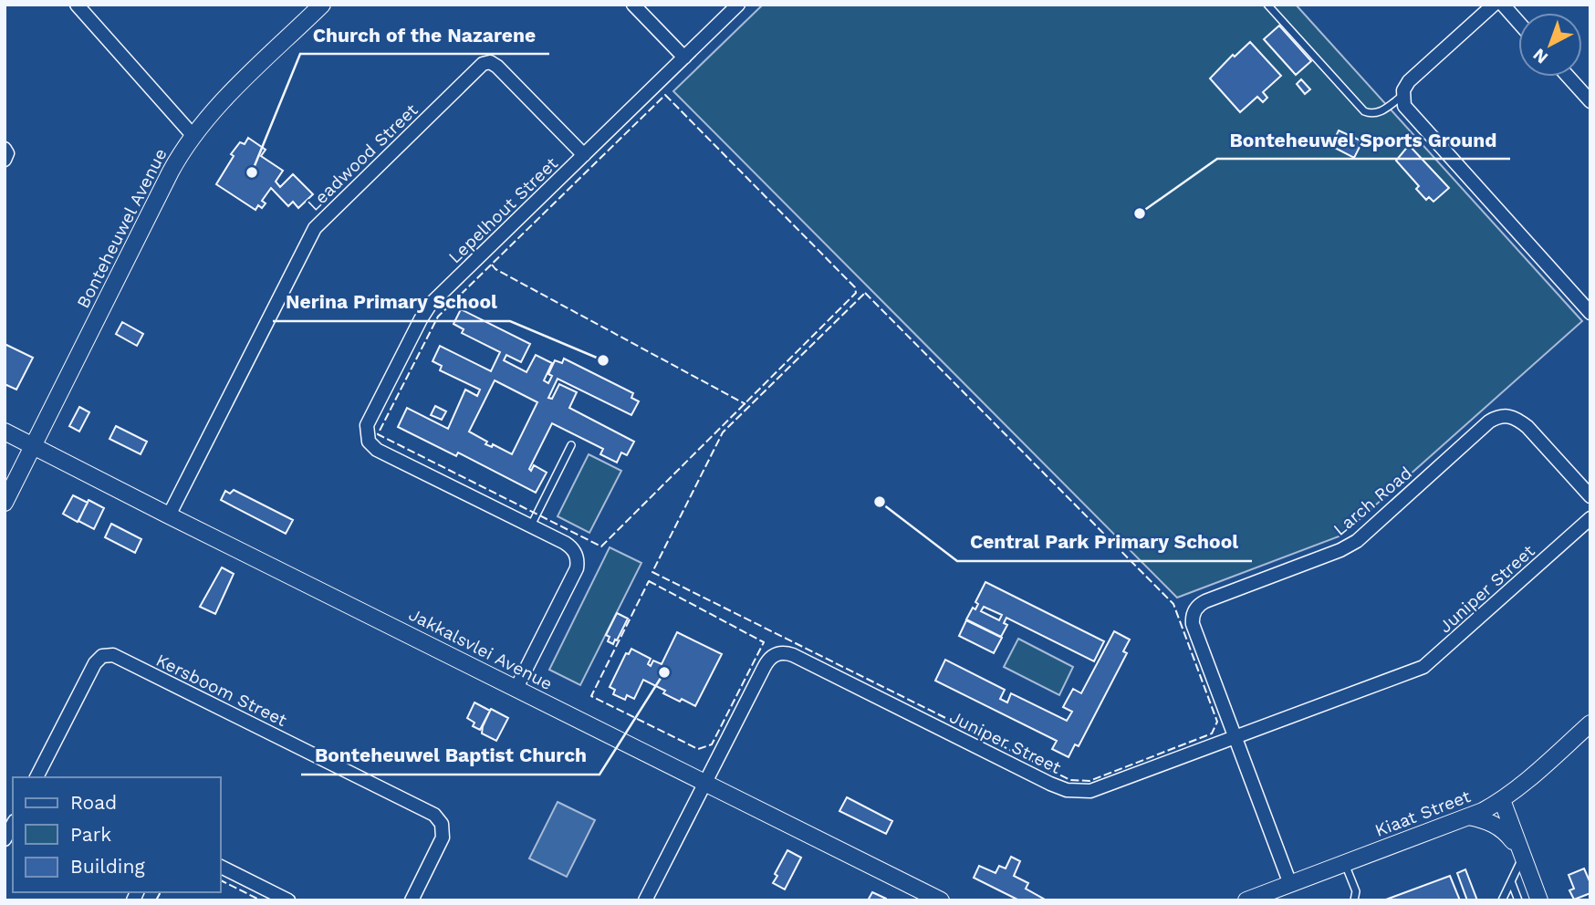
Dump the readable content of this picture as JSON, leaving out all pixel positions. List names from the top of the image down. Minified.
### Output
{"streets":{"street":["Leadwood Street","Lepelhout Street","Bonteheuwel Avenue","Larch Road","Juniper Street","Jakkalsvlei Avenue","Kersboom Street","Kiaat Street"]},"crossings":[["Leadwood Street","Lepelhout Street"],["Leadwood Street","Jakkalsvlei Avenue"],["Lepelhout Street","Jakkalsvlei Avenue"],["Bonteheuwel Avenue","Jakkalsvlei Avenue"],["Larch Road","Juniper Street"],["Larch Road","Kiaat Street"],["Juniper Street","Jakkalsvlei Avenue"]],"places":["Church of the Nazarene","Bonteheuwel Sports Ground","Nerina Primary School","Central Park Primary School","Bonteheuwel Baptist Church"],"legend":["Road","Park","Building"],"north":"bottom left"}
